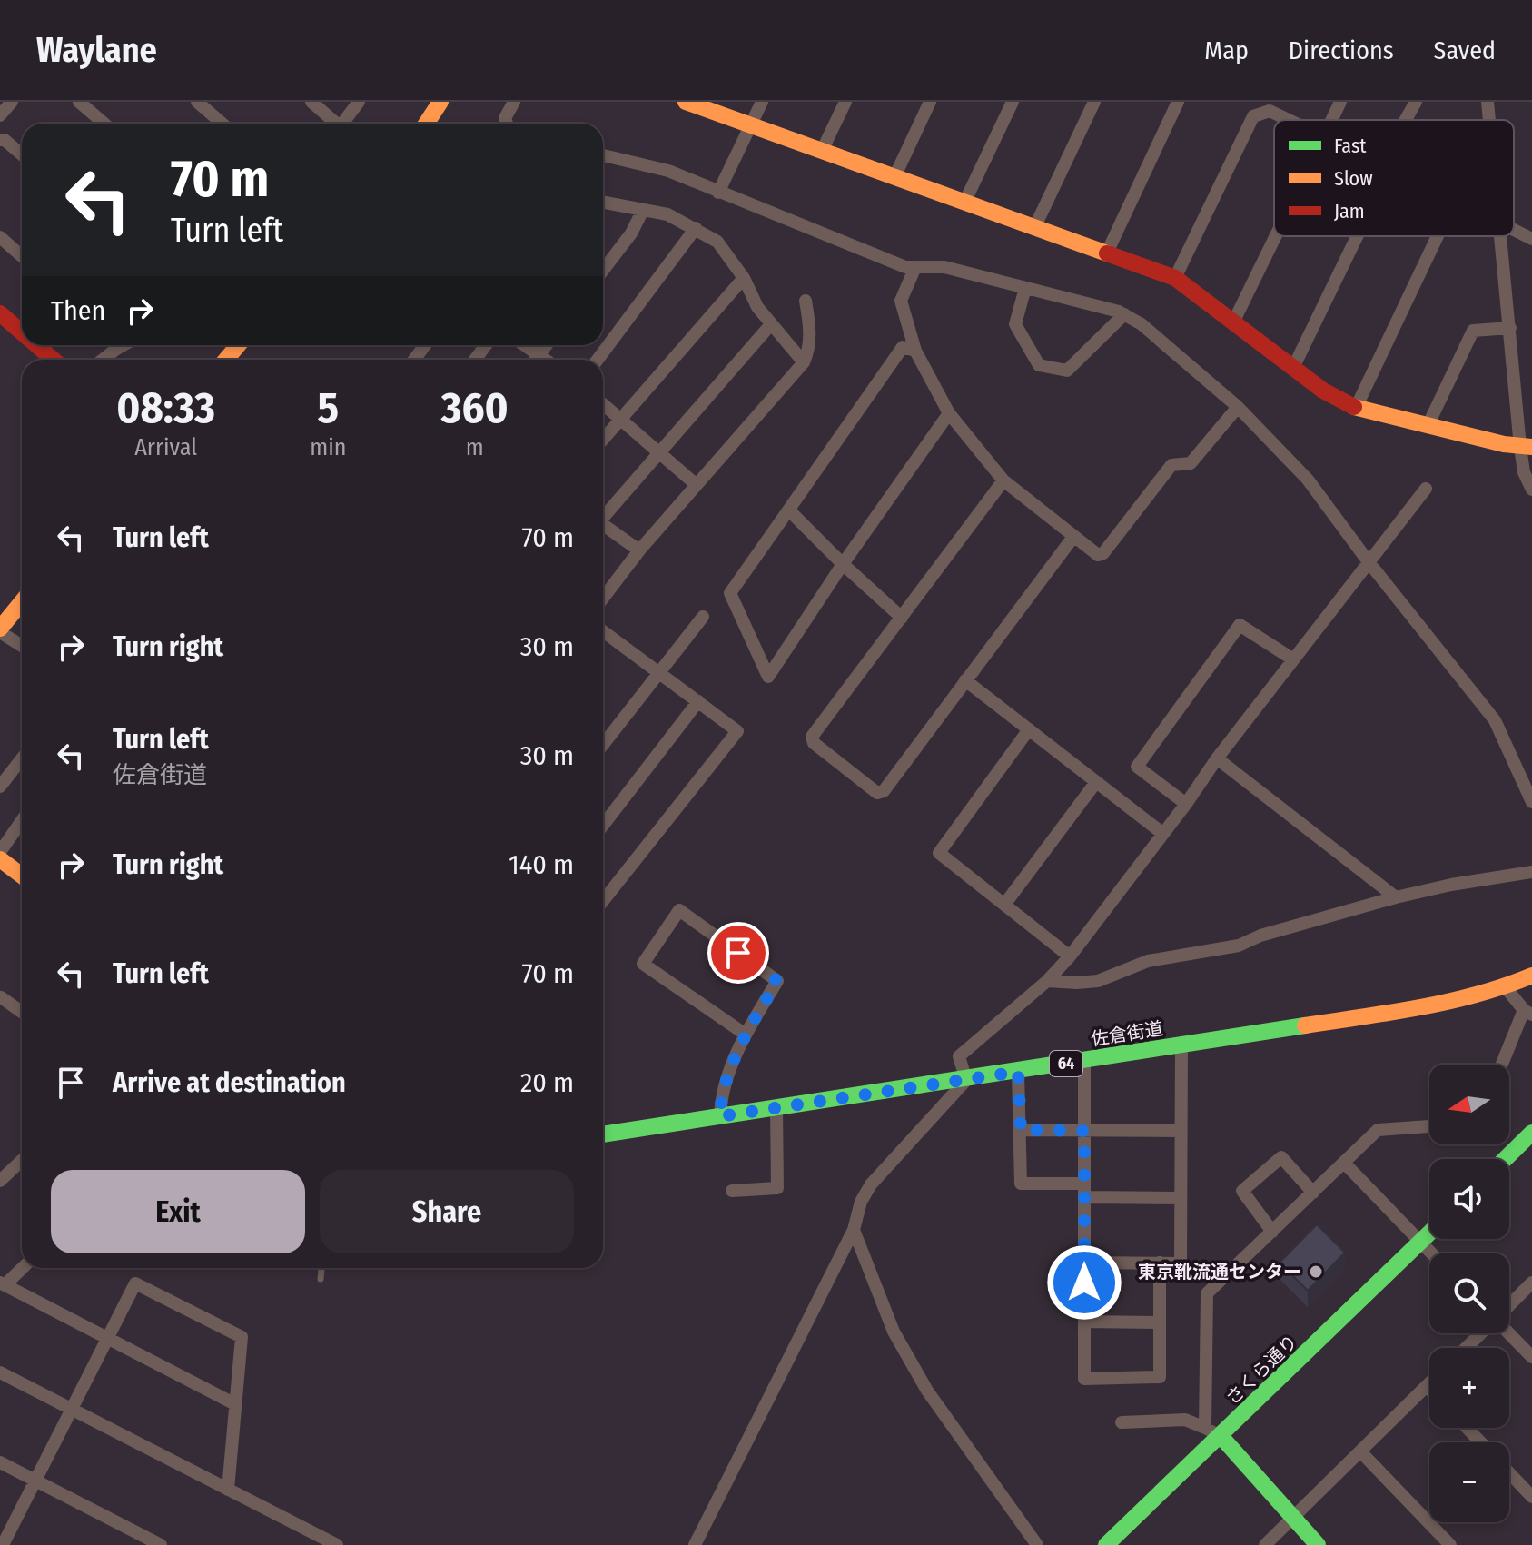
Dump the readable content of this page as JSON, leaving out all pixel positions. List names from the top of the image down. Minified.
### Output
{"streets":{"street":["佐倉街道","64","さくら通り"]},"places":["東京靴流通センター"],"legend":["Fast","Slow","Jam"],"north":"left","page":{"header":"Waylane","nav":["Map","Directions","Saved"],"turn":["70 m","Turn left"],"then":"Then","eta":["08:33","Arrival","5","min","360","m"],"list":[{"name":"Turn left","value":"70 m"},{"name":"Turn right","value":"30 m"},{"name":"Turn left","note":"佐倉街道","value":"30 m"},{"name":"Turn right","value":"140 m"},{"name":"Turn left","value":"70 m"},{"name":"Arrive at destination","value":"20 m"}],"map_buttons":["+","−"],"buttons":["Exit","Share"]}}
